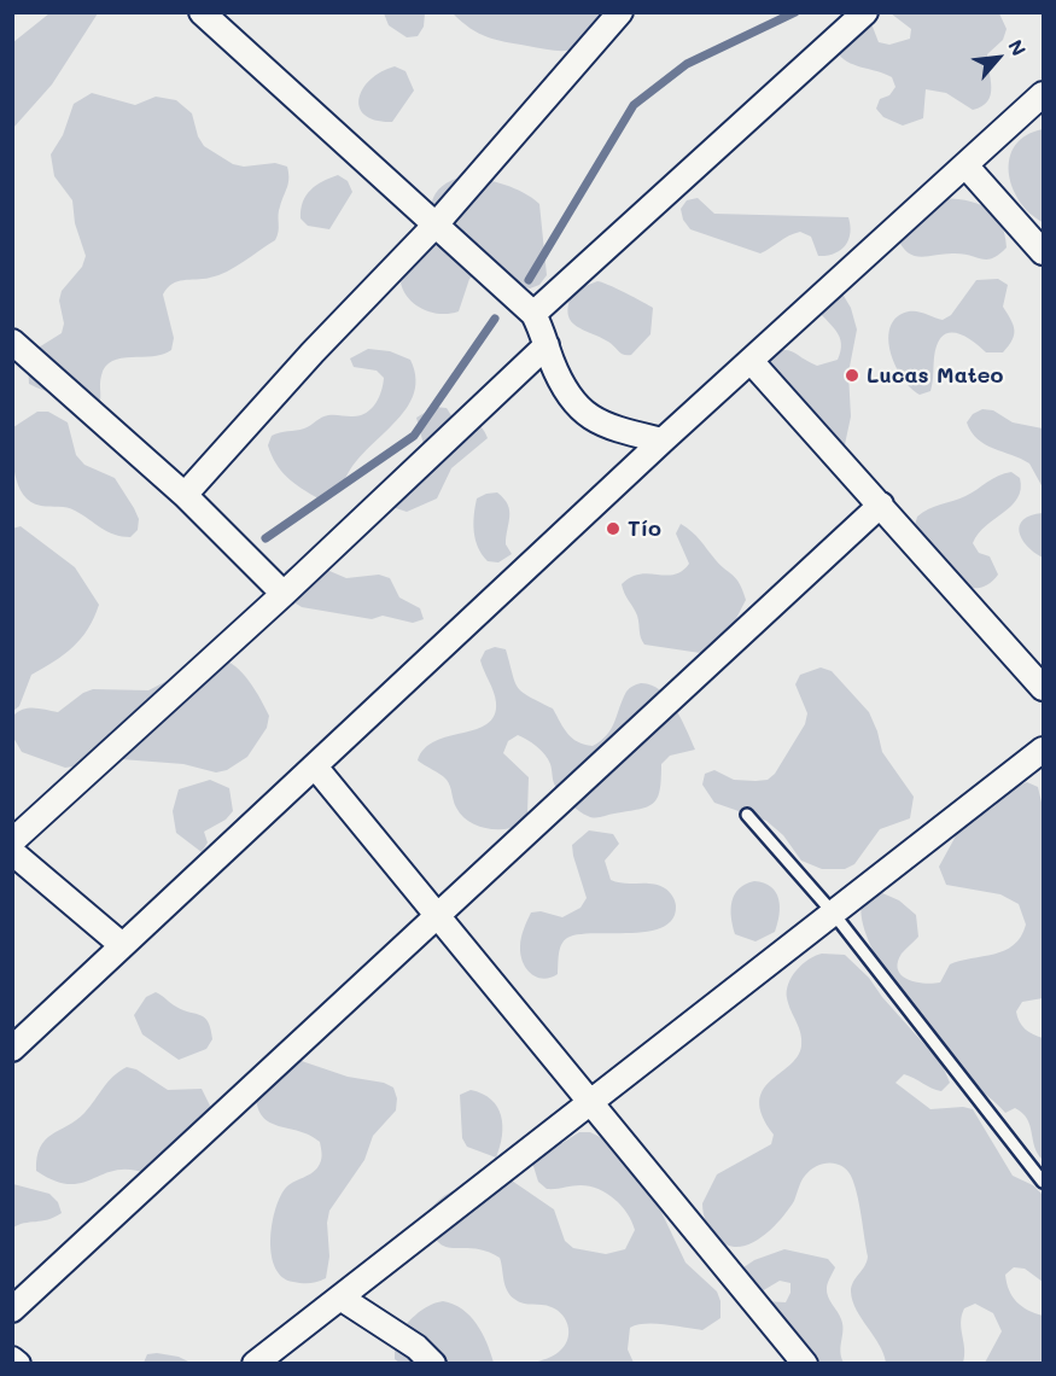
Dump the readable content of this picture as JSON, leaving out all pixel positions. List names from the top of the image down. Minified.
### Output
{"places":["Lucas Mateo","Tío"],"north":"top right"}
